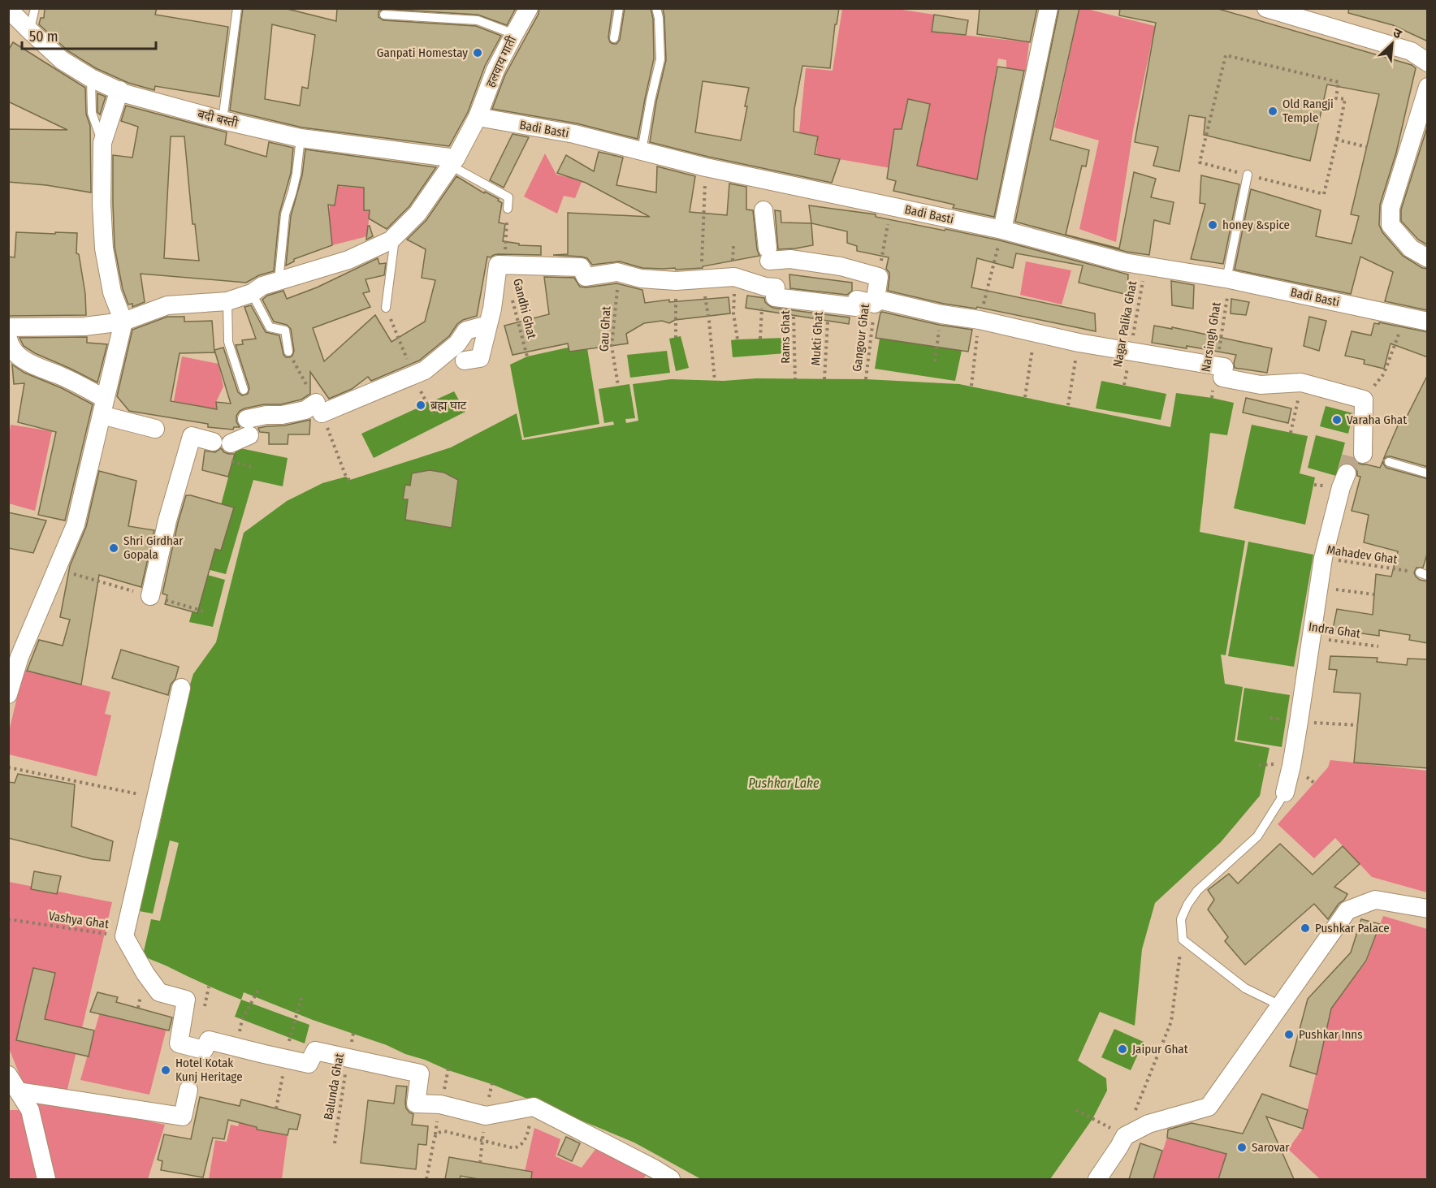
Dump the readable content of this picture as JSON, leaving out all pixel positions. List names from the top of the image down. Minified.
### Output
{"streets":{"street":["हलवाय गाती","बदी बस्ती","Badi Basti"],"path":["Gandhi Ghat","Nagar Palika Ghat","Gau Ghat","Rams Ghat","Narsingh Ghat","Gangour Ghat","Mukti Ghat","Mahadev Ghat","Indra Ghat","Vashya Ghat","Balunda Ghat"]},"crossings":[["हलवाय गाती","Badi Basti"],["Badi Basti","Nagar Palika Ghat"],["Badi Basti","Narsingh Ghat"]],"water":["Pushkar Lake"],"places":["Ganpati Homestay","Old Rangji Temple","honey &spice","ब्रह्म घाट","Varaha Ghat","Shri Girdhar Gopala","Pushkar Palace","Pushkar Inns","Jaipur Ghat","Hotel Kotak Kunj Heritage","Sarovar"],"scale_bar":"50 m","north":"top right"}
